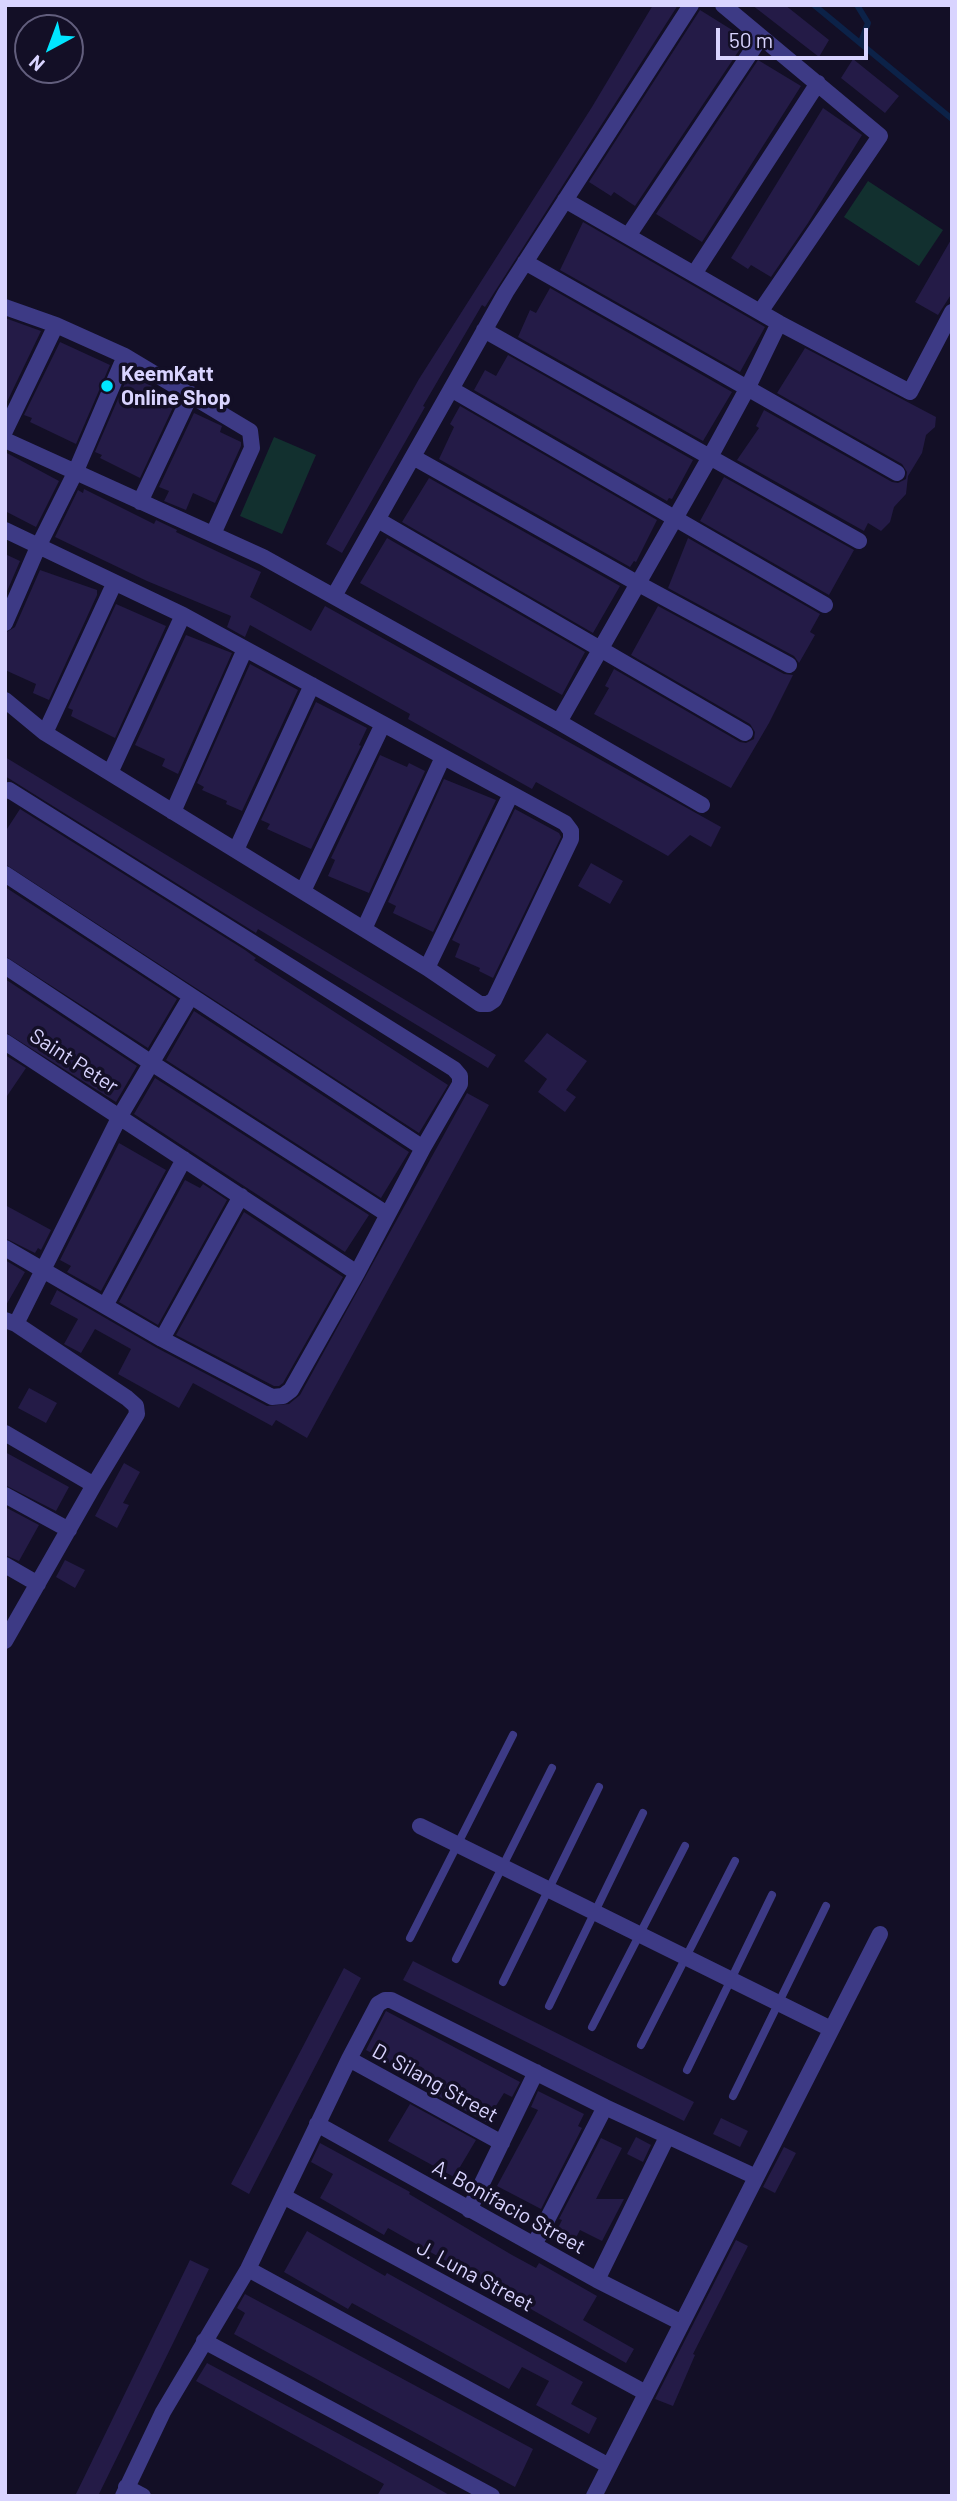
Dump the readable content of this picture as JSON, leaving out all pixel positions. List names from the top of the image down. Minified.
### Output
{"streets":{"street":["Saint Peter","D. Silang Street","A. Bonifacio Street","J. Luna Street"]},"places":["KeemKatt Online Shop"],"scale_bar":"50 m","north":"bottom left"}
